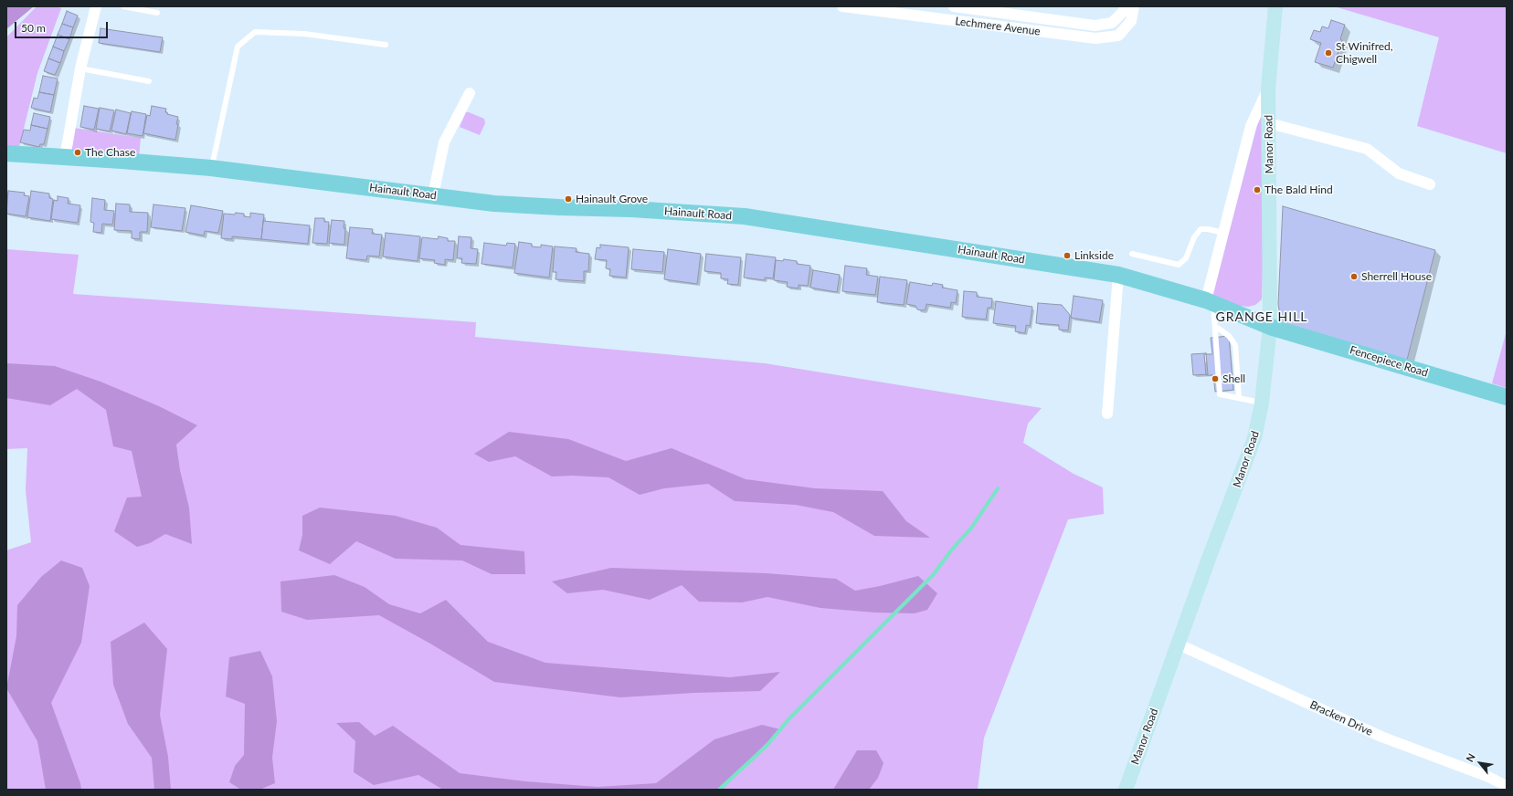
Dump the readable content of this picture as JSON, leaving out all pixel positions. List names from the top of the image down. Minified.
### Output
{"streets":{"main road":["Manor Road","Hainault Road","Fencepiece Road"],"street":["Lechmere Avenue","Bracken Drive"]},"crossings":[["Manor Road","Hainault Road"],["Manor Road","Fencepiece Road"],["Manor Road","Bracken Drive"],["Hainault Road","Fencepiece Road"]],"districts":["GRANGE HILL"],"places":["St Winifred, Chigwell","The Chase","The Bald Hind","Hainault Grove","Linkside","Sherrell House","Shell"],"scale_bar":"50 m","north":"top left"}
